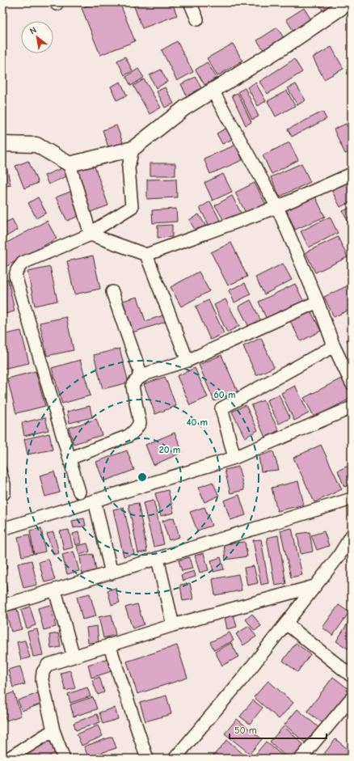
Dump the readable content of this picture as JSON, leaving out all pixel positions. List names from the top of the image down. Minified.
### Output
{"scale_bar":"50 m","north":"top left","rings":["60 m","40 m","20 m"]}
